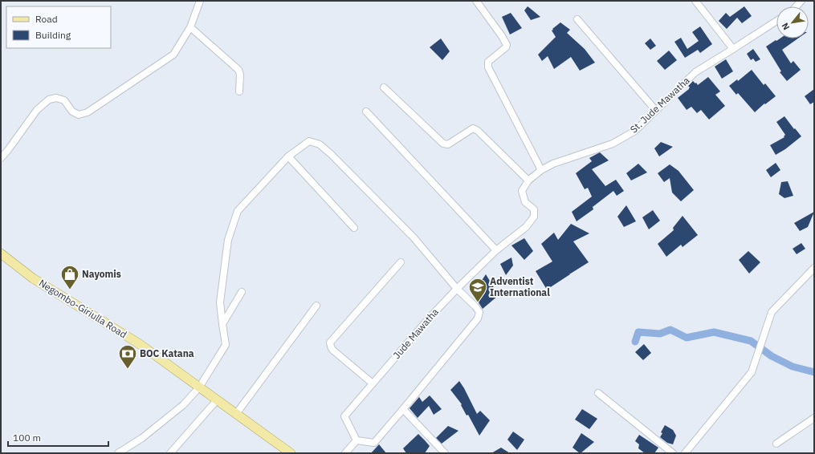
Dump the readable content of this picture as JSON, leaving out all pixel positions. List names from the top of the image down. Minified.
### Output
{"streets":{"main road":["Negombo-Giriulla Road"],"street":["St. Jude Mawatha","Jude Mawatha"]},"crossings":[["St. Jude Mawatha","Jude Mawatha"]],"places":{"shop":["Nayomis"],"school or university":["Adventist International"],"bank":["BOC Katana"]},"legend":["Road","Building"],"scale_bar":"100 m","north":"bottom left"}
